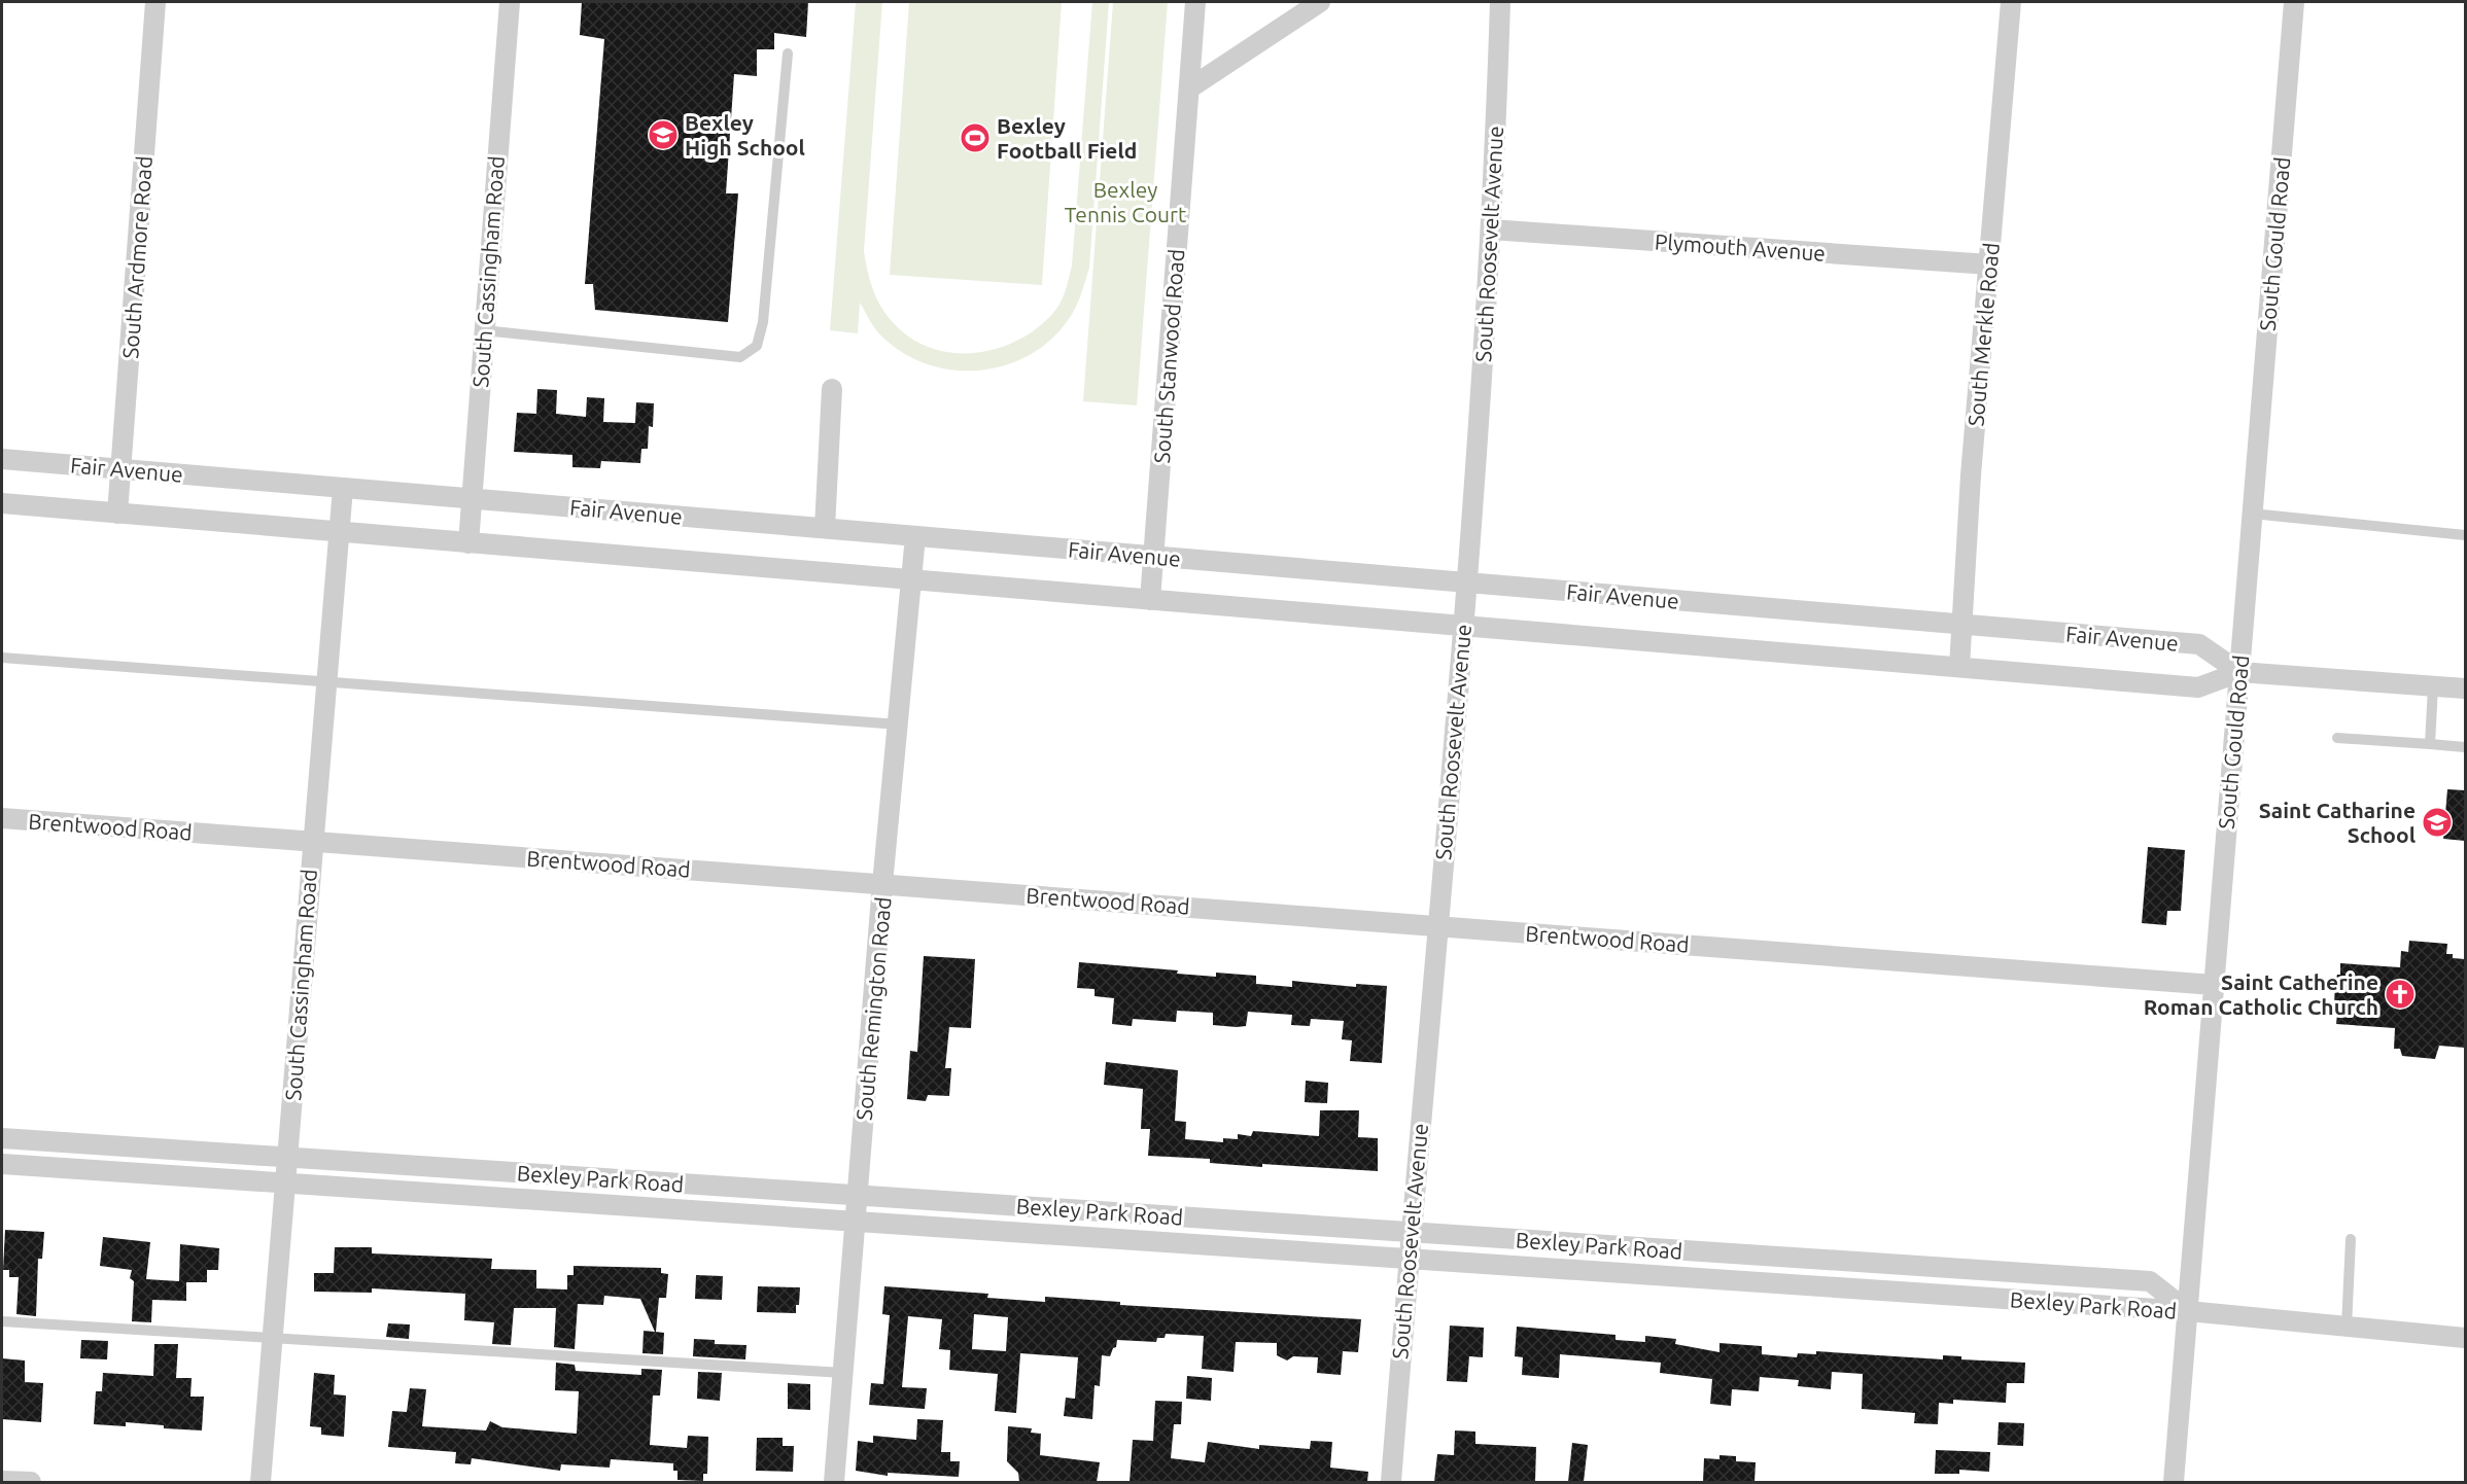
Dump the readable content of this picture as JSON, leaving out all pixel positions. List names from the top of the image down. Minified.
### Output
{"streets":{"street":["South Roosevelt Avenue","South Gould Road","Plymouth Avenue","South Ardmore Road","South Cassingham Road","South Merkle Road","South Stanwood Road","Fair Avenue","Brentwood Road","South Remington Road","Bexley Park Road"]},"crossings":[["South Roosevelt Avenue","Plymouth Avenue"],["South Roosevelt Avenue","Fair Avenue"],["South Roosevelt Avenue","Brentwood Road"],["South Roosevelt Avenue","Bexley Park Road"],["South Gould Road","Fair Avenue"],["South Gould Road","Brentwood Road"],["South Gould Road","Bexley Park Road"],["Plymouth Avenue","South Merkle Road"],["South Ardmore Road","Fair Avenue"],["South Cassingham Road","Fair Avenue"],["South Cassingham Road","Brentwood Road"],["South Cassingham Road","Bexley Park Road"],["South Merkle Road","Fair Avenue"],["South Stanwood Road","Fair Avenue"],["Fair Avenue","South Remington Road"],["Brentwood Road","South Remington Road"],["South Remington Road","Bexley Park Road"]],"parks":["Bexley Tennis Court"],"places":{"school or university":["Bexley High School","Saint Catharine School"],"sports":["Bexley Football Field"],"church":["Saint Catherine Roman Catholic Church"]}}
